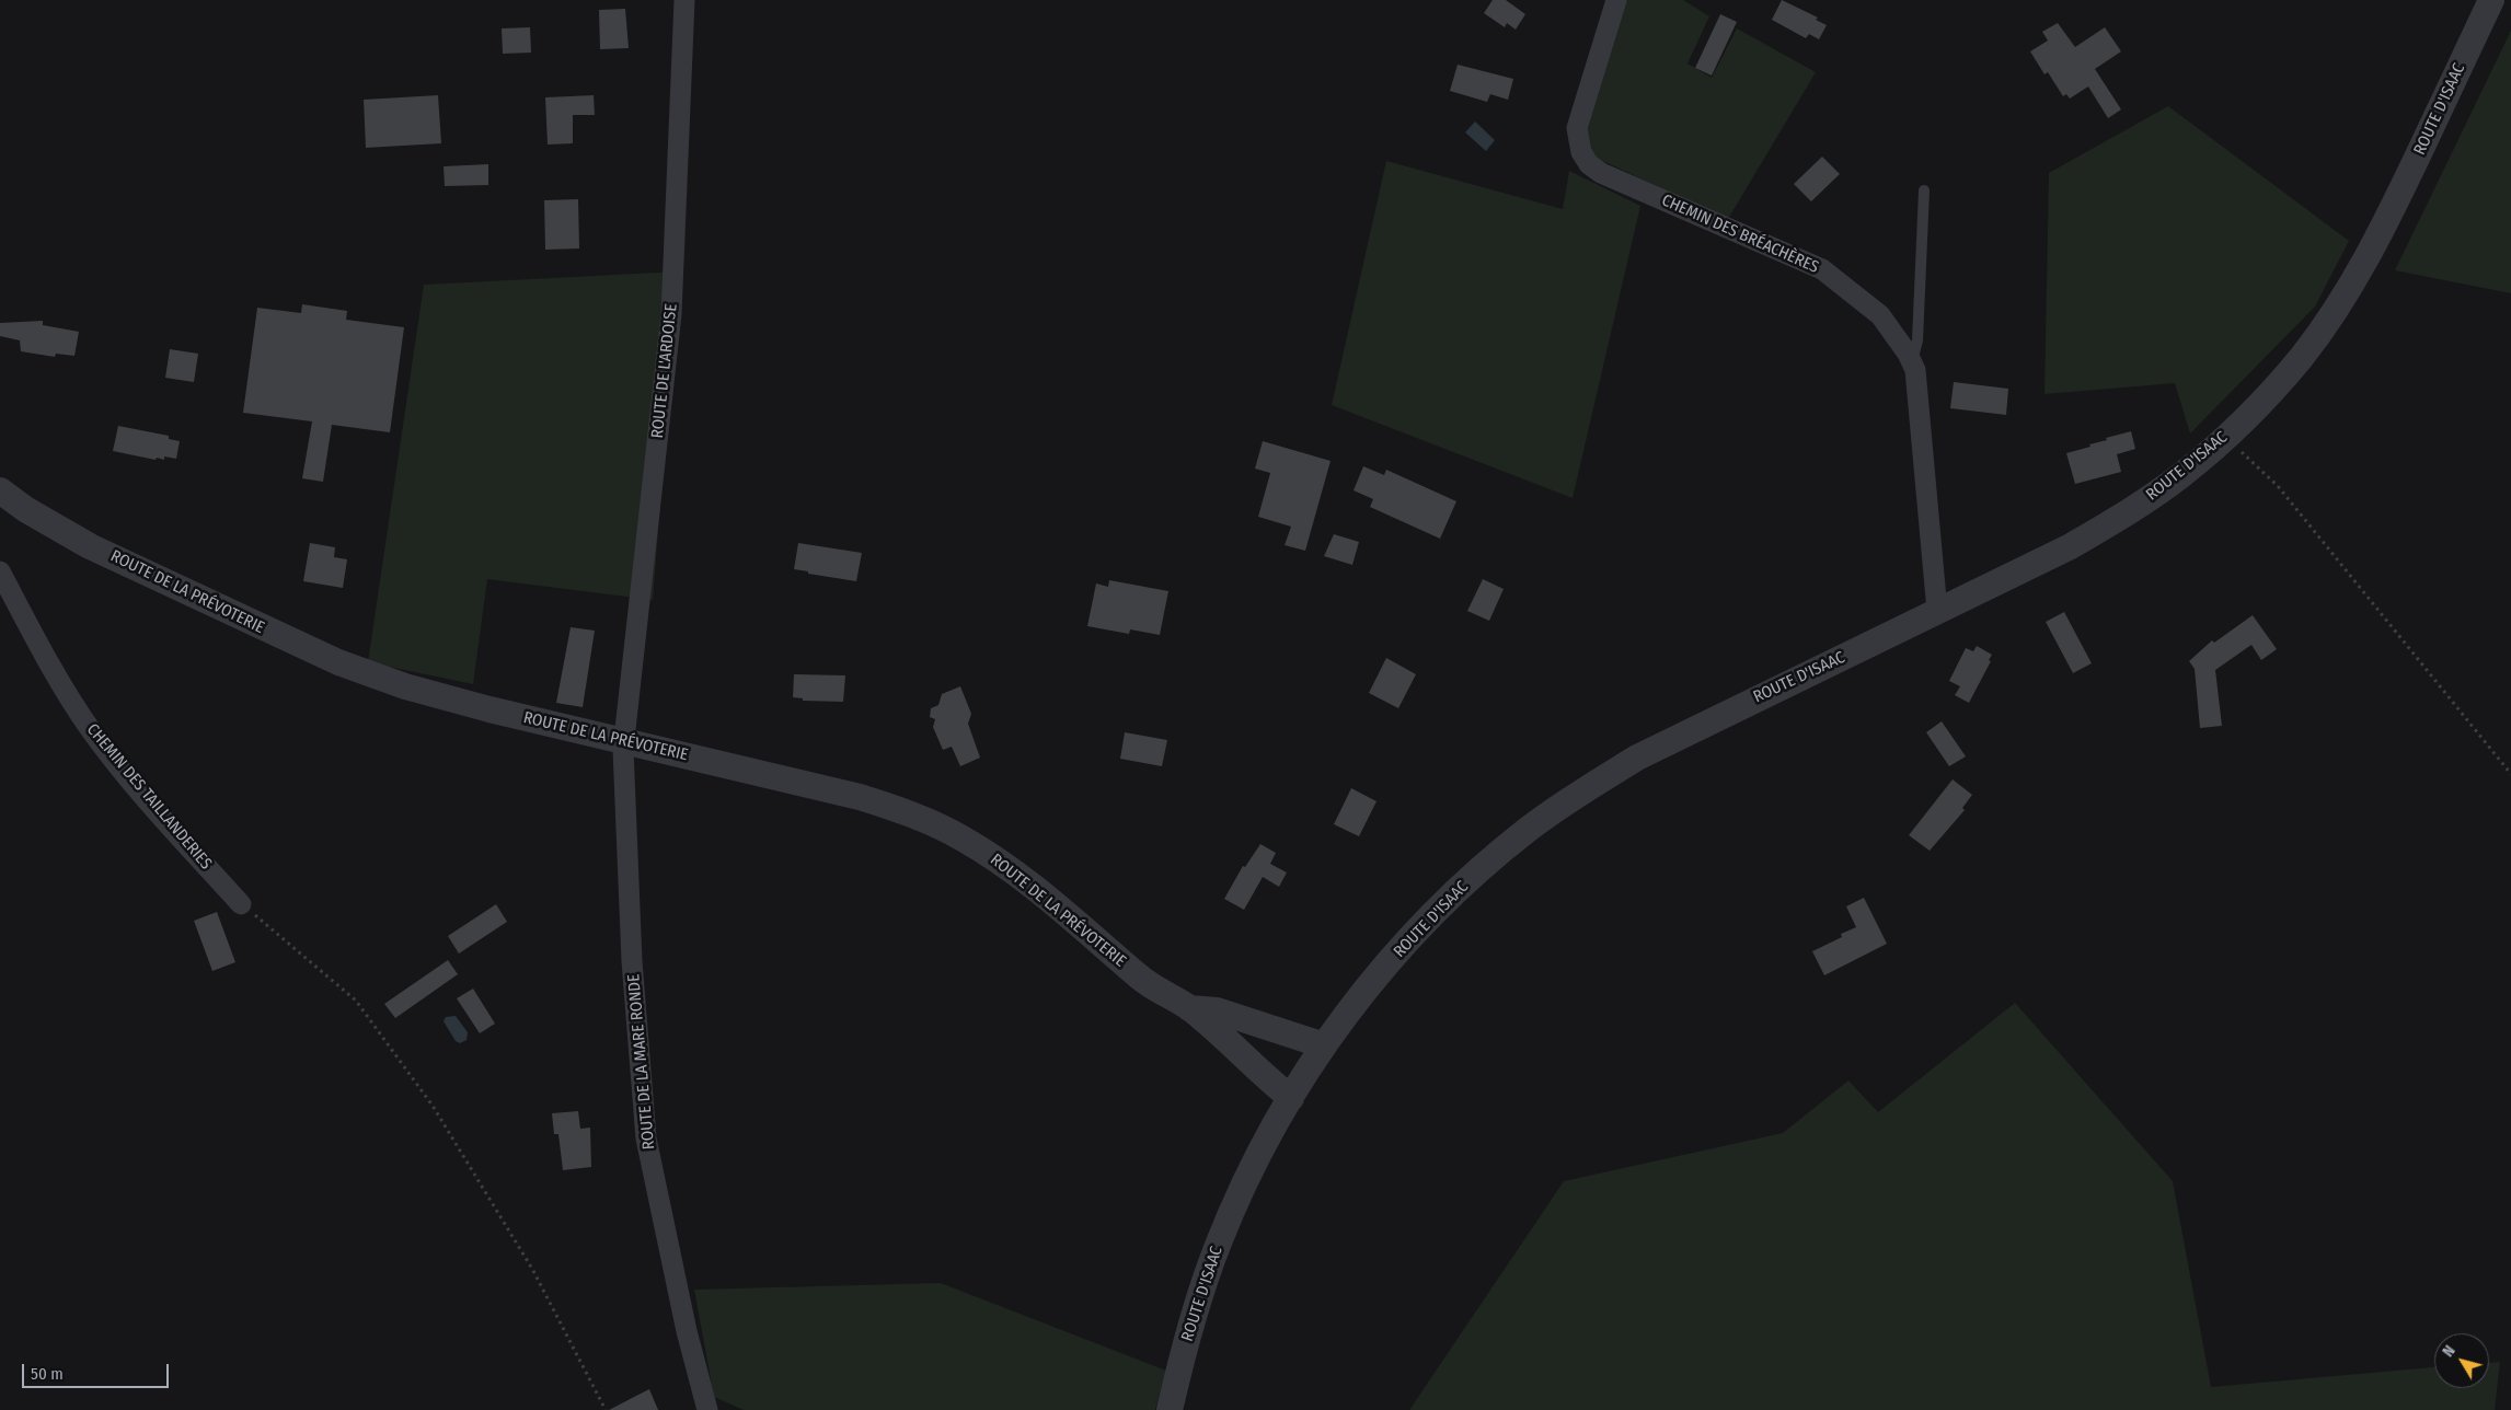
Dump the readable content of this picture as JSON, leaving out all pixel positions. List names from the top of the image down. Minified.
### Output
{"streets":{"street":["ROUTE D'ISAAC","CHEMIN DES BRÉACHÈRES","ROUTE DE L'ARDOISE","ROUTE DE LA PRÉVOTERIE","CHEMIN DES TAILLANDERIES","ROUTE DE LA MARE RONDE"]},"crossings":[["ROUTE D'ISAAC","CHEMIN DES BRÉACHÈRES"],["ROUTE D'ISAAC","ROUTE DE LA PRÉVOTERIE"],["ROUTE DE L'ARDOISE","ROUTE DE LA PRÉVOTERIE"],["ROUTE DE L'ARDOISE","ROUTE DE LA MARE RONDE"],["ROUTE DE LA PRÉVOTERIE","ROUTE DE LA MARE RONDE"]],"scale_bar":"50 m","north":"top left"}
